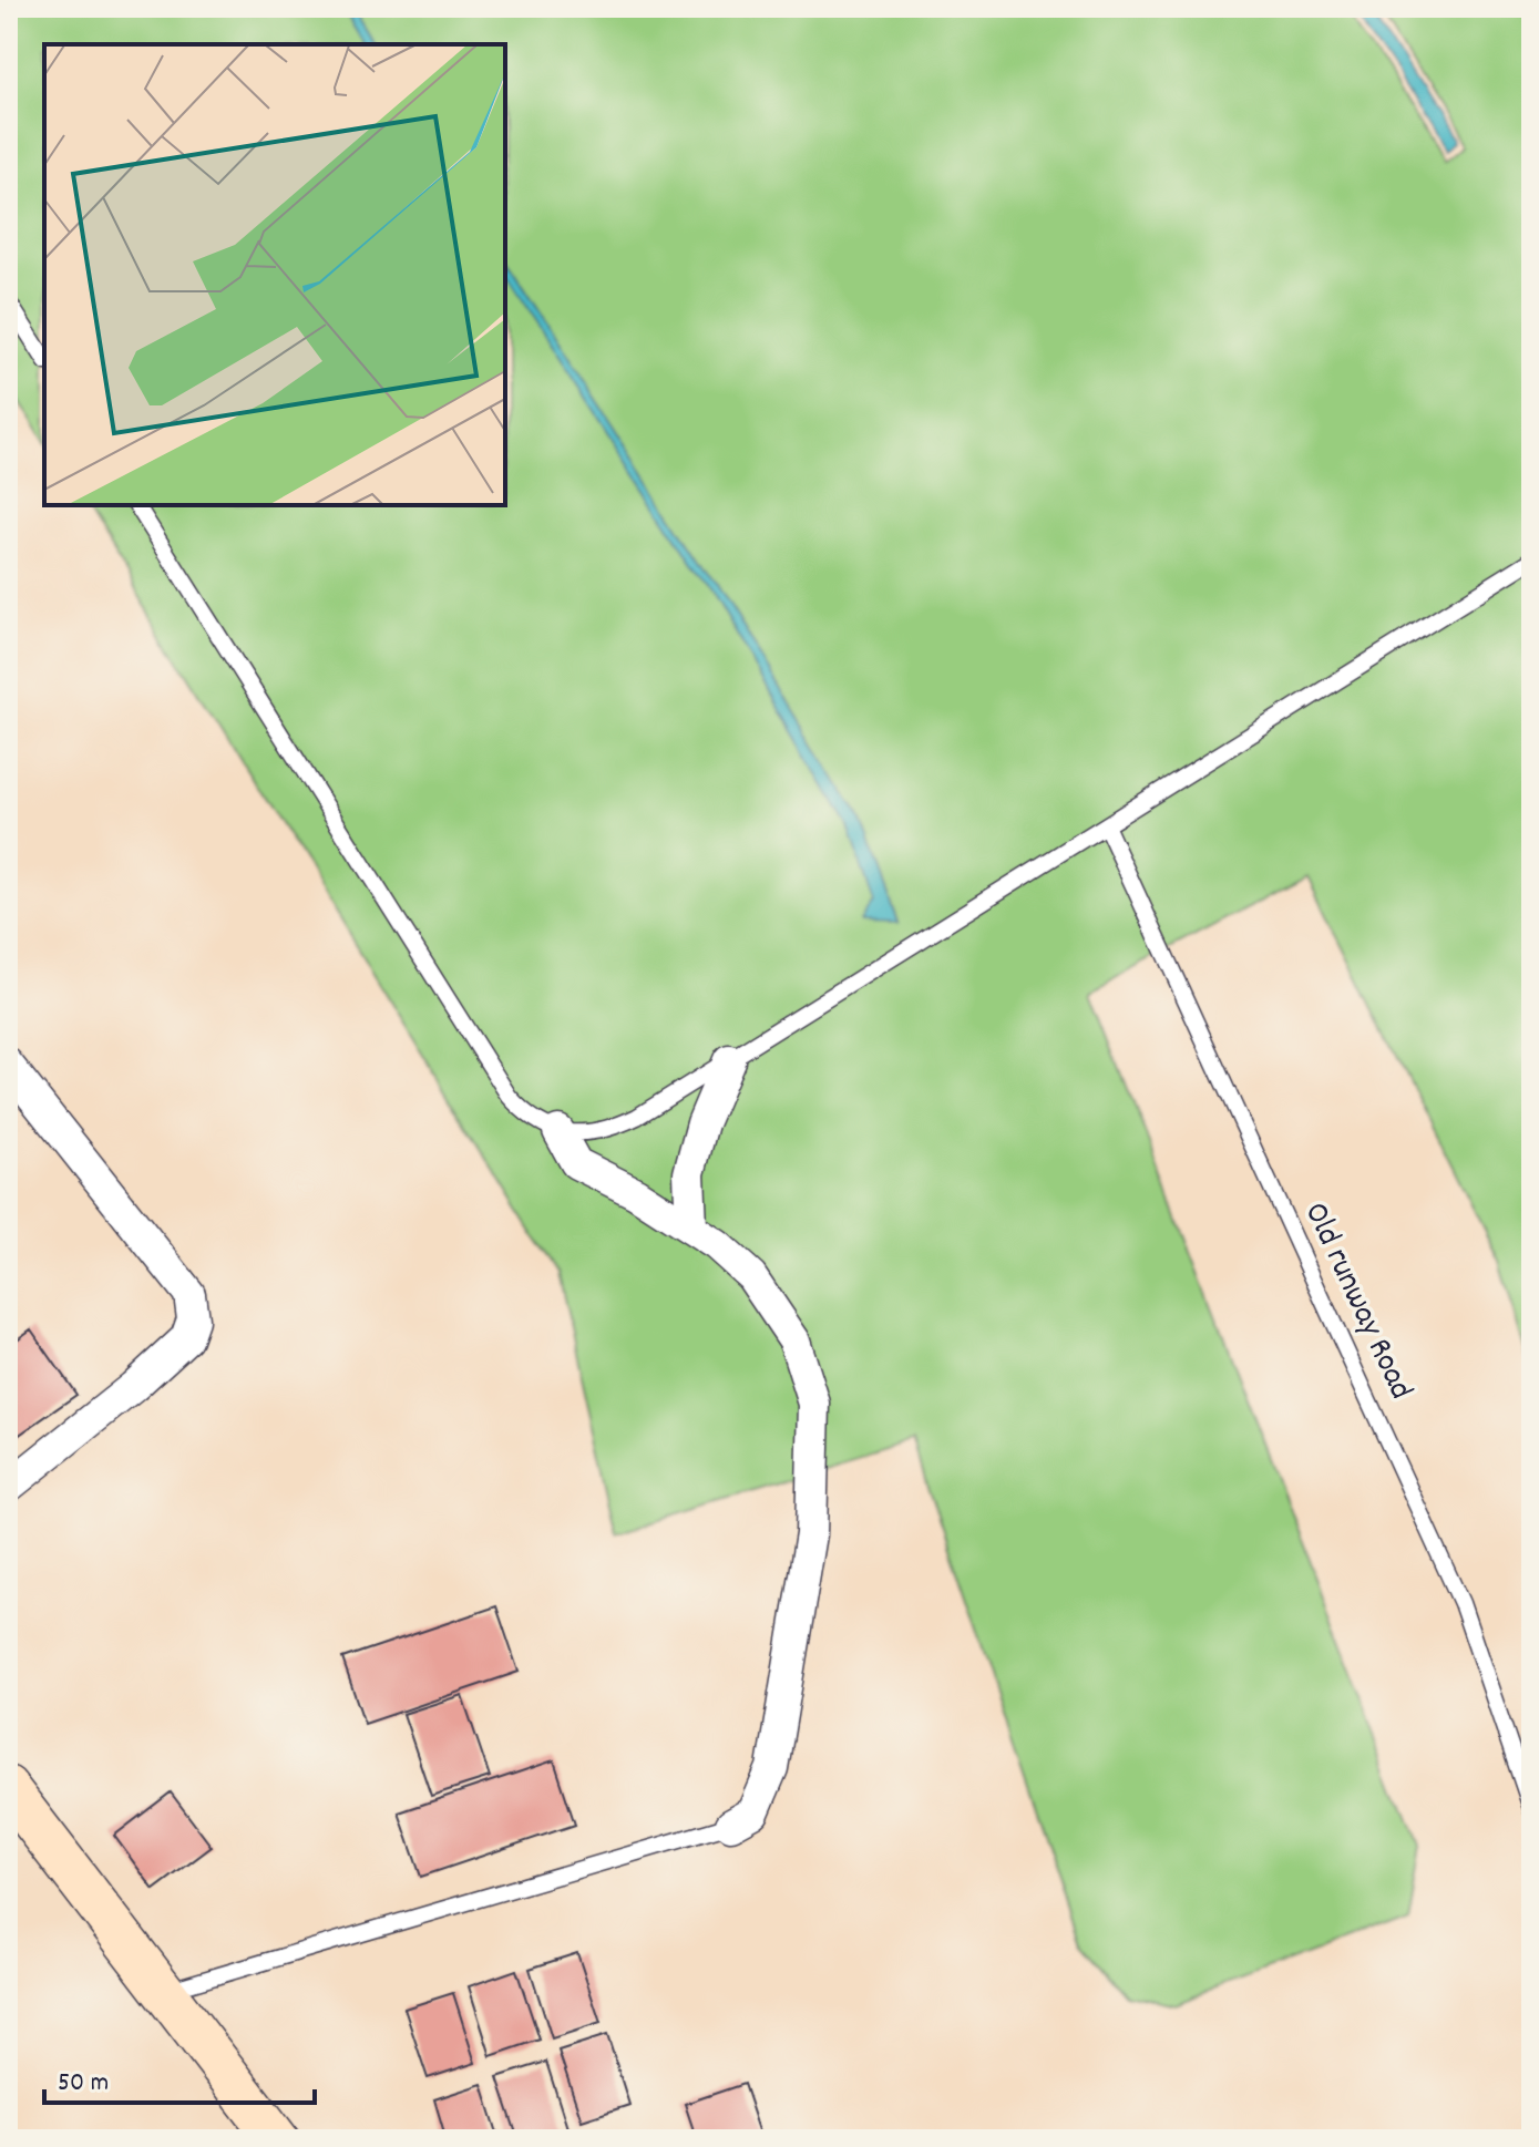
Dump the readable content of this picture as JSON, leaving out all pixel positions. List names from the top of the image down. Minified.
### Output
{"streets":{"lane":["Old runway Road"]},"scale_bar":"50 m"}
